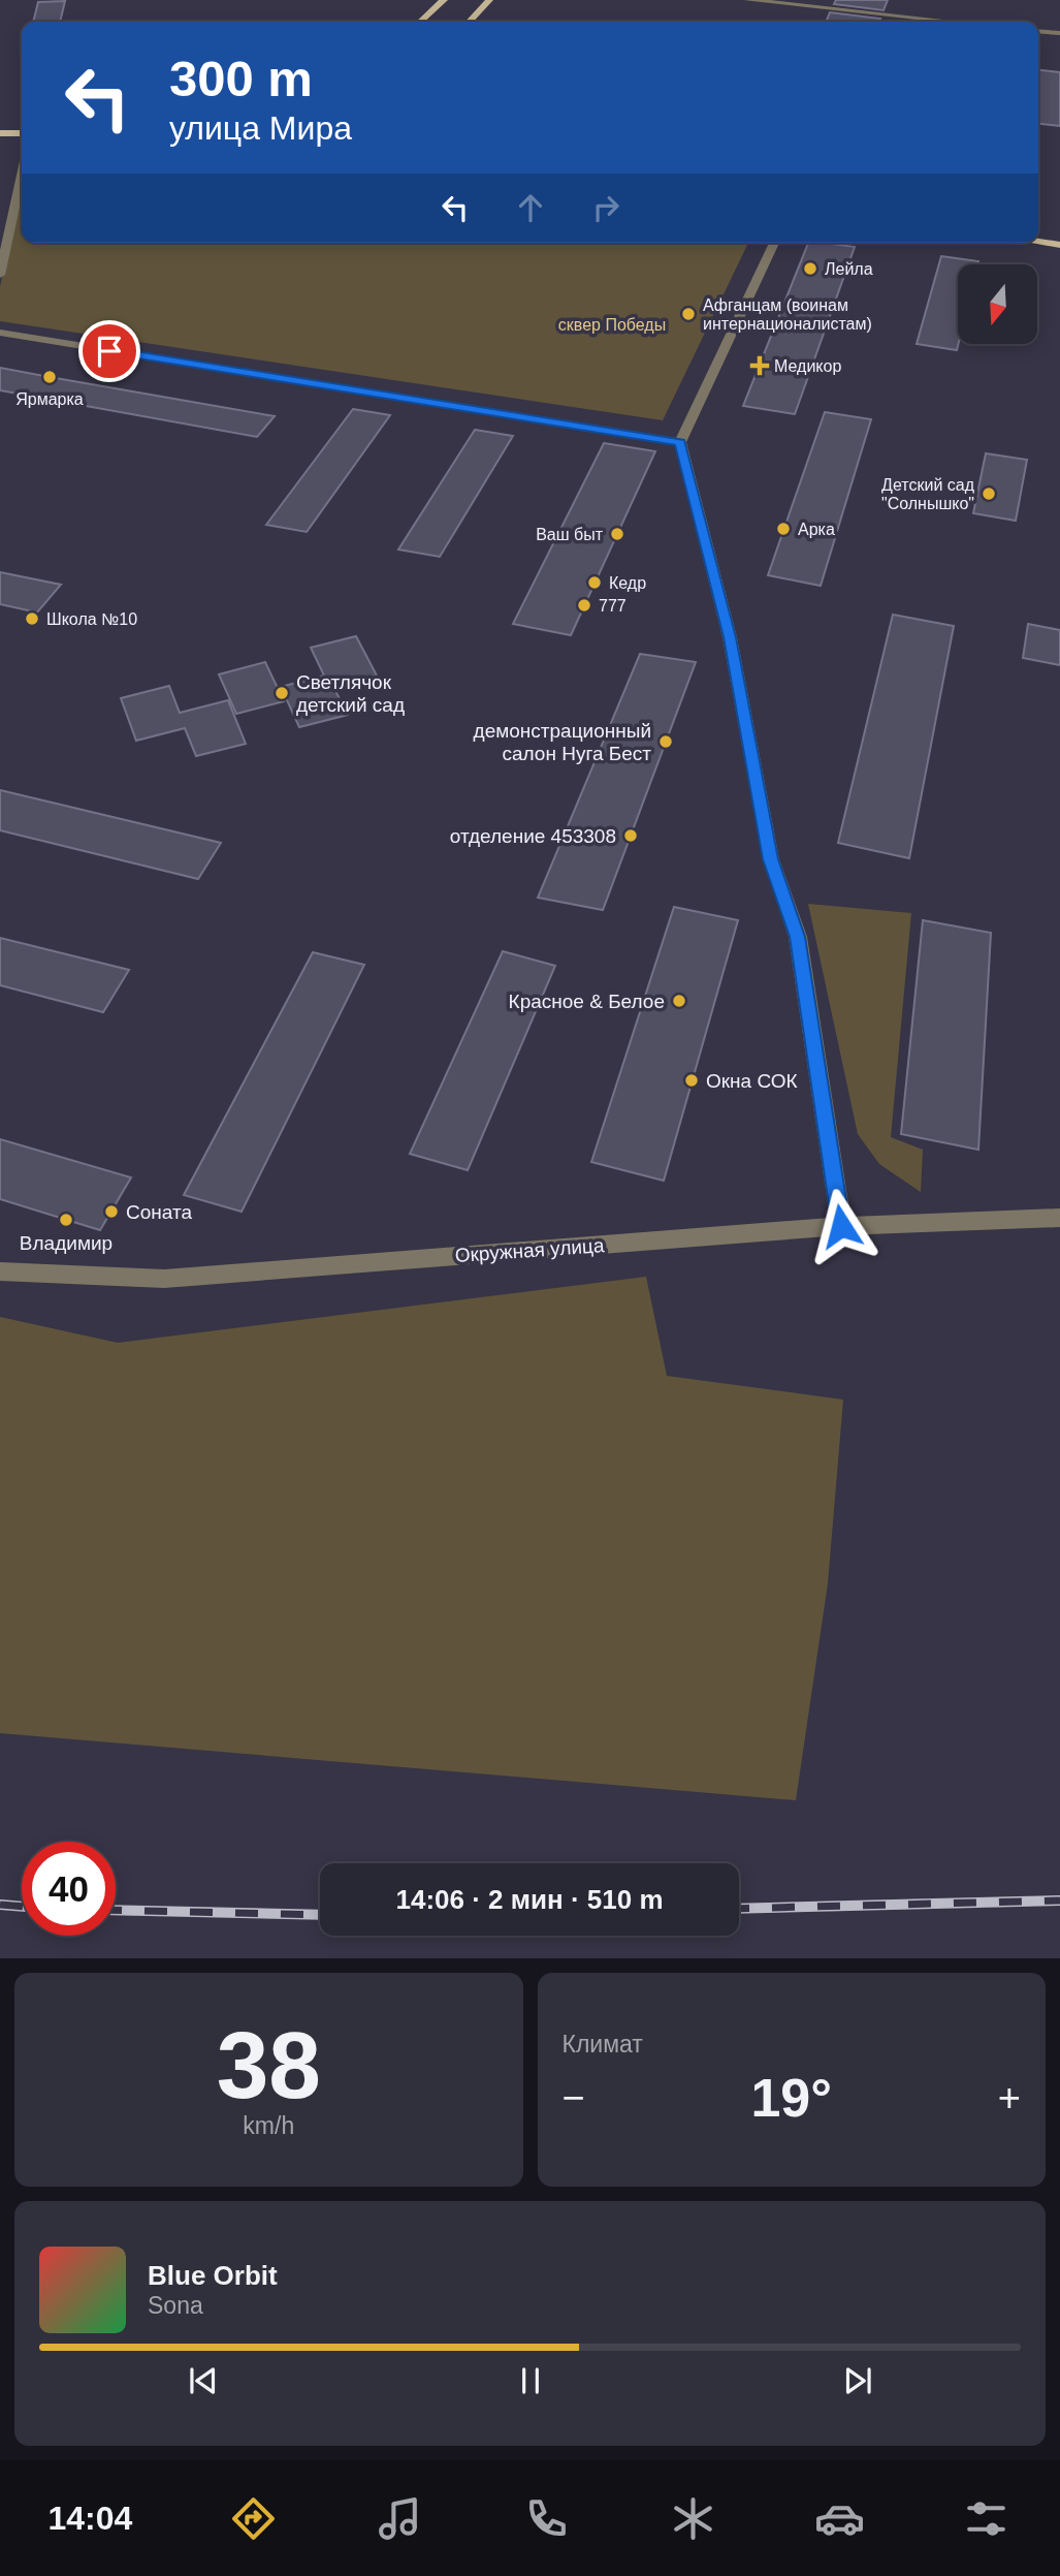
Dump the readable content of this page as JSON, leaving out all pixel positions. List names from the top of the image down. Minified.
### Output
{"streets":{"street":["Окружная улица"]},"parks":["сквер Победы"],"places":{"other":["Лейла","Афганцам (воинам интернационалистам)","Ярмарка","Детский сад \"Солнышко\"","Арка","Ваш быт","Кедр","777","Школа №10","Светлячок детский сад","демонстрационный салон Нуга Бест","отделение 453308","Красное & Белое","Окна СОК","Соната","Владимир"],"health":["Медикор"]},"north":"bottom","page":{"turn":["300 m","улица Мира"],"limit":"40","trip":"14:06 · 2 мин · 510 m","tile":[["38","km/h"],"Климат"],"heat":["−","19°","+"],"song":["Blue Orbit","Sona"],"tabs":"14:04"}}
